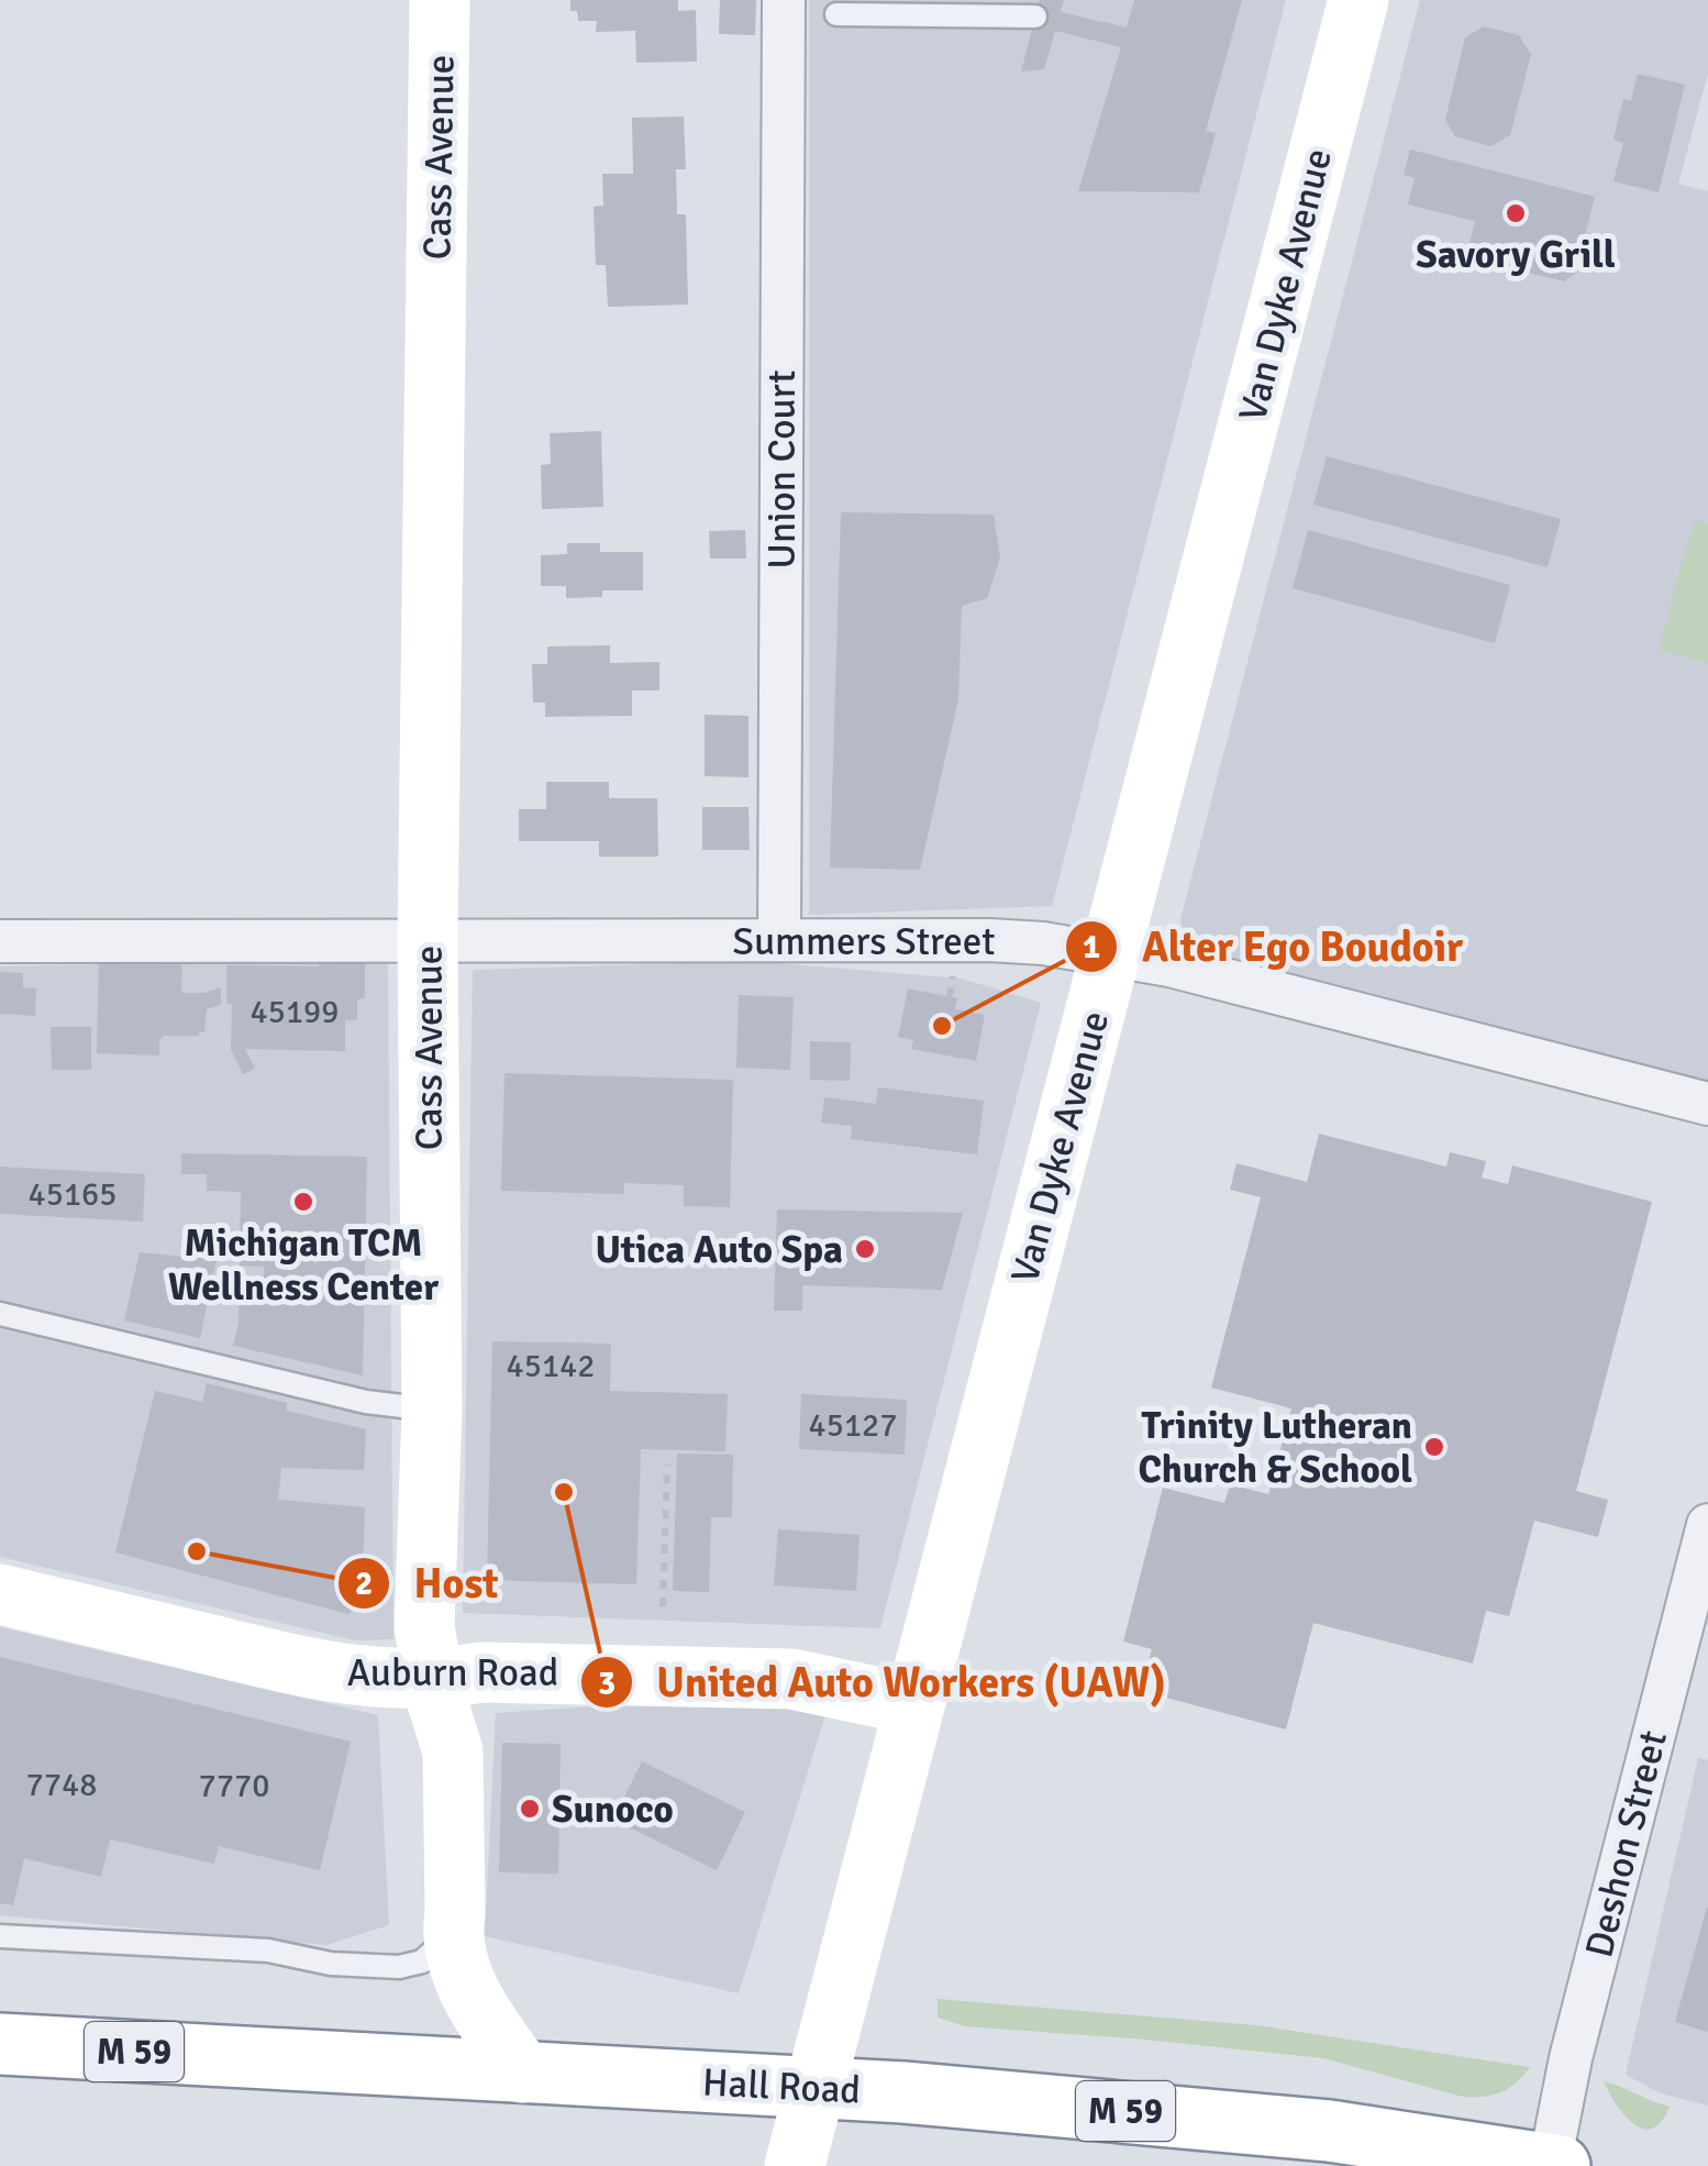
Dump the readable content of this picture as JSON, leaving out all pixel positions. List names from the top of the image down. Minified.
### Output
{"streets":{"main road":["Cass Avenue","Van Dyke Avenue","Auburn Road","M 59","Hall Road"],"street":["Union Court","Summers Street","Deshon Street"]},"crossings":[["Cass Avenue","Summers Street"],["Cass Avenue","Auburn Road"],["Cass Avenue","Hall Road"],["Van Dyke Avenue","Summers Street"],["Van Dyke Avenue","Auburn Road"],["Van Dyke Avenue","Hall Road"],["Union Court","Summers Street"],["Deshon Street","Hall Road"]],"places":["Savory Grill","Alter Ego Boudoir","Michigan TCM Wellness Center","Utica Auto Spa","Trinity Lutheran Church & School","United Auto Workers (UAW)","Host","Sunoco"],"house_numbers":["45199","45165","45142","45127","7748","7770"]}
